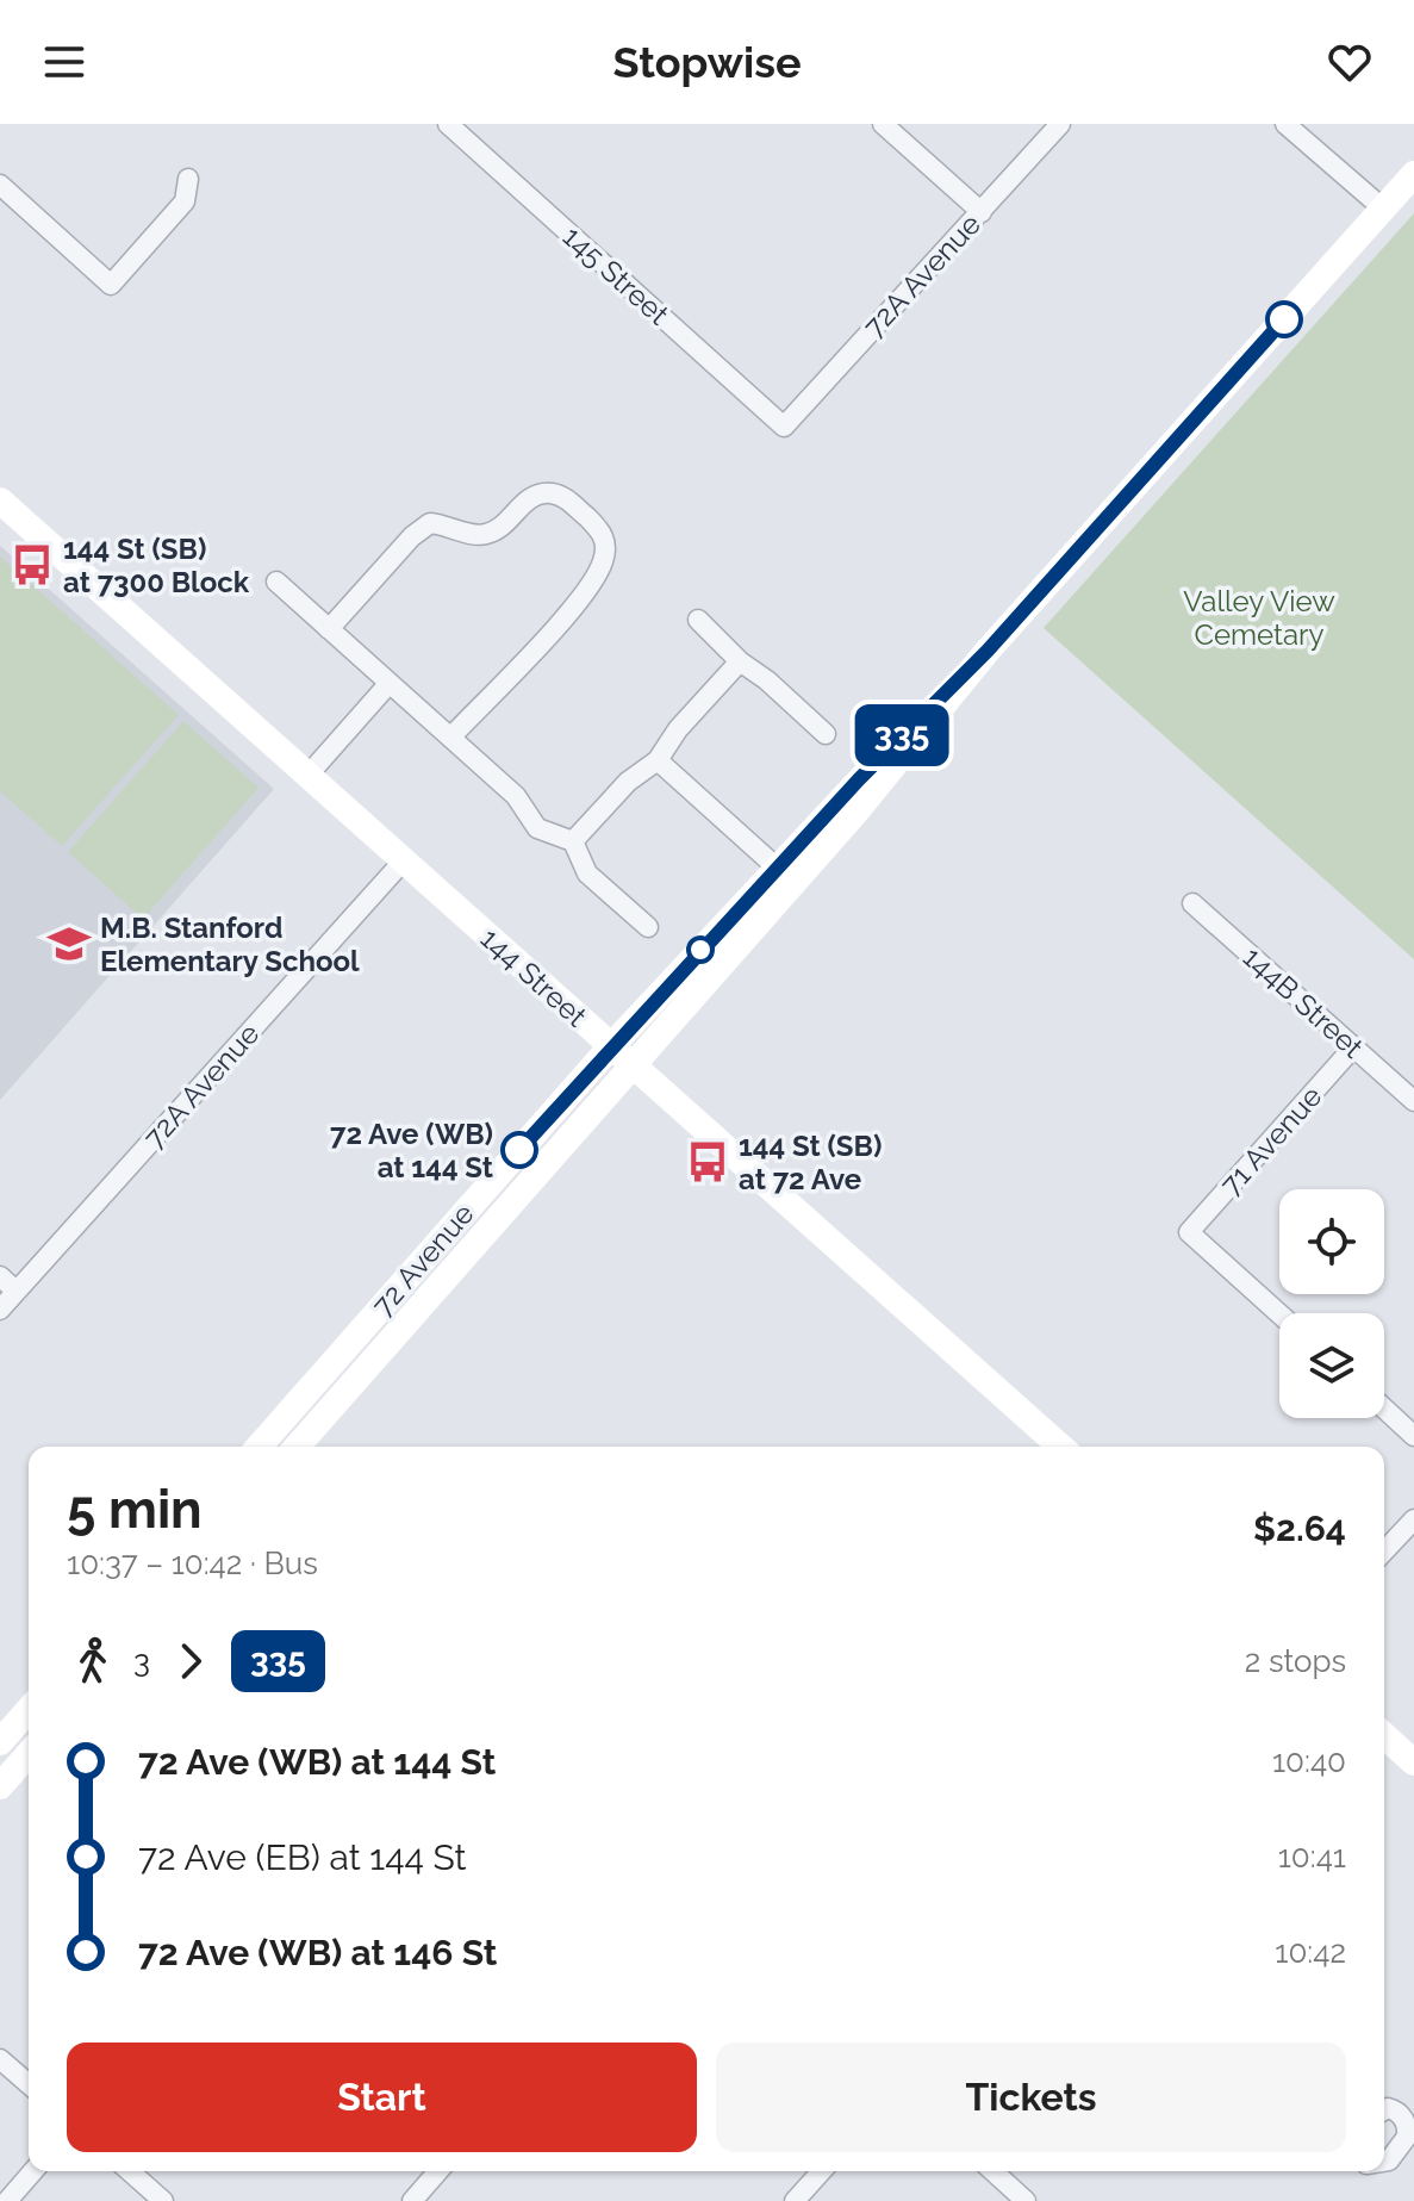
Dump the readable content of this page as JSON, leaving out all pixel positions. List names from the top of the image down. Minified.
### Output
{"streets":{"main road":["144 Street","72 Avenue"],"street":["145 Street","72A Avenue","144B Street","71 Avenue"]},"crossings":[["145 Street","72A Avenue"],["72A Avenue","144 Street"],["144 Street","72 Avenue"],["144B Street","71 Avenue"]],"parks":["Valley View Cemetary"],"places":{"bus stop":["144 St (SB) at 7300 Block","144 St (SB) at 72 Ave"],"school or university":["M.B. Stanford Elementary School"],"other":["72 Ave (WB) at 144 St"]},"lines":["bus line 335"],"page":{"header":"Stopwise","on_map":"335","heading":["5 min","10:37 – 10:42 · Bus","$2.64"],"legs":["3","335","2 stops"],"list":[{"name":"72 Ave (WB) at 144 St","value":"10:40"},{"name":"72 Ave (EB) at 144 St","value":"10:41"},{"name":"72 Ave (WB) at 146 St","value":"10:42"}],"buttons":["Start","Tickets"]}}
